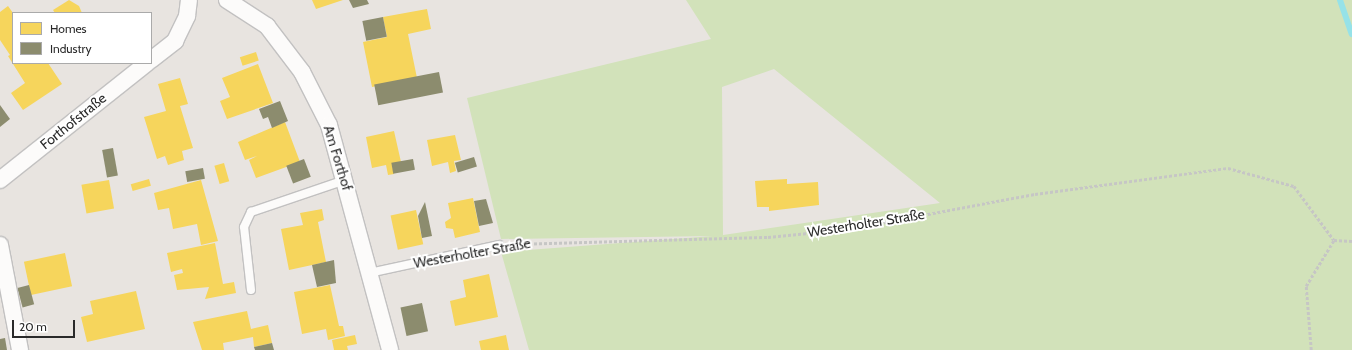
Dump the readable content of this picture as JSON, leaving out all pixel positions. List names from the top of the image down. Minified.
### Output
{"streets":{"street":["Forthofstraße","Am Forthof"],"lane":["Westerholter Straße"]},"crossings":[["Am Forthof","Westerholter Straße"]],"legend":["Homes","Industry"],"scale_bar":"20 m"}
